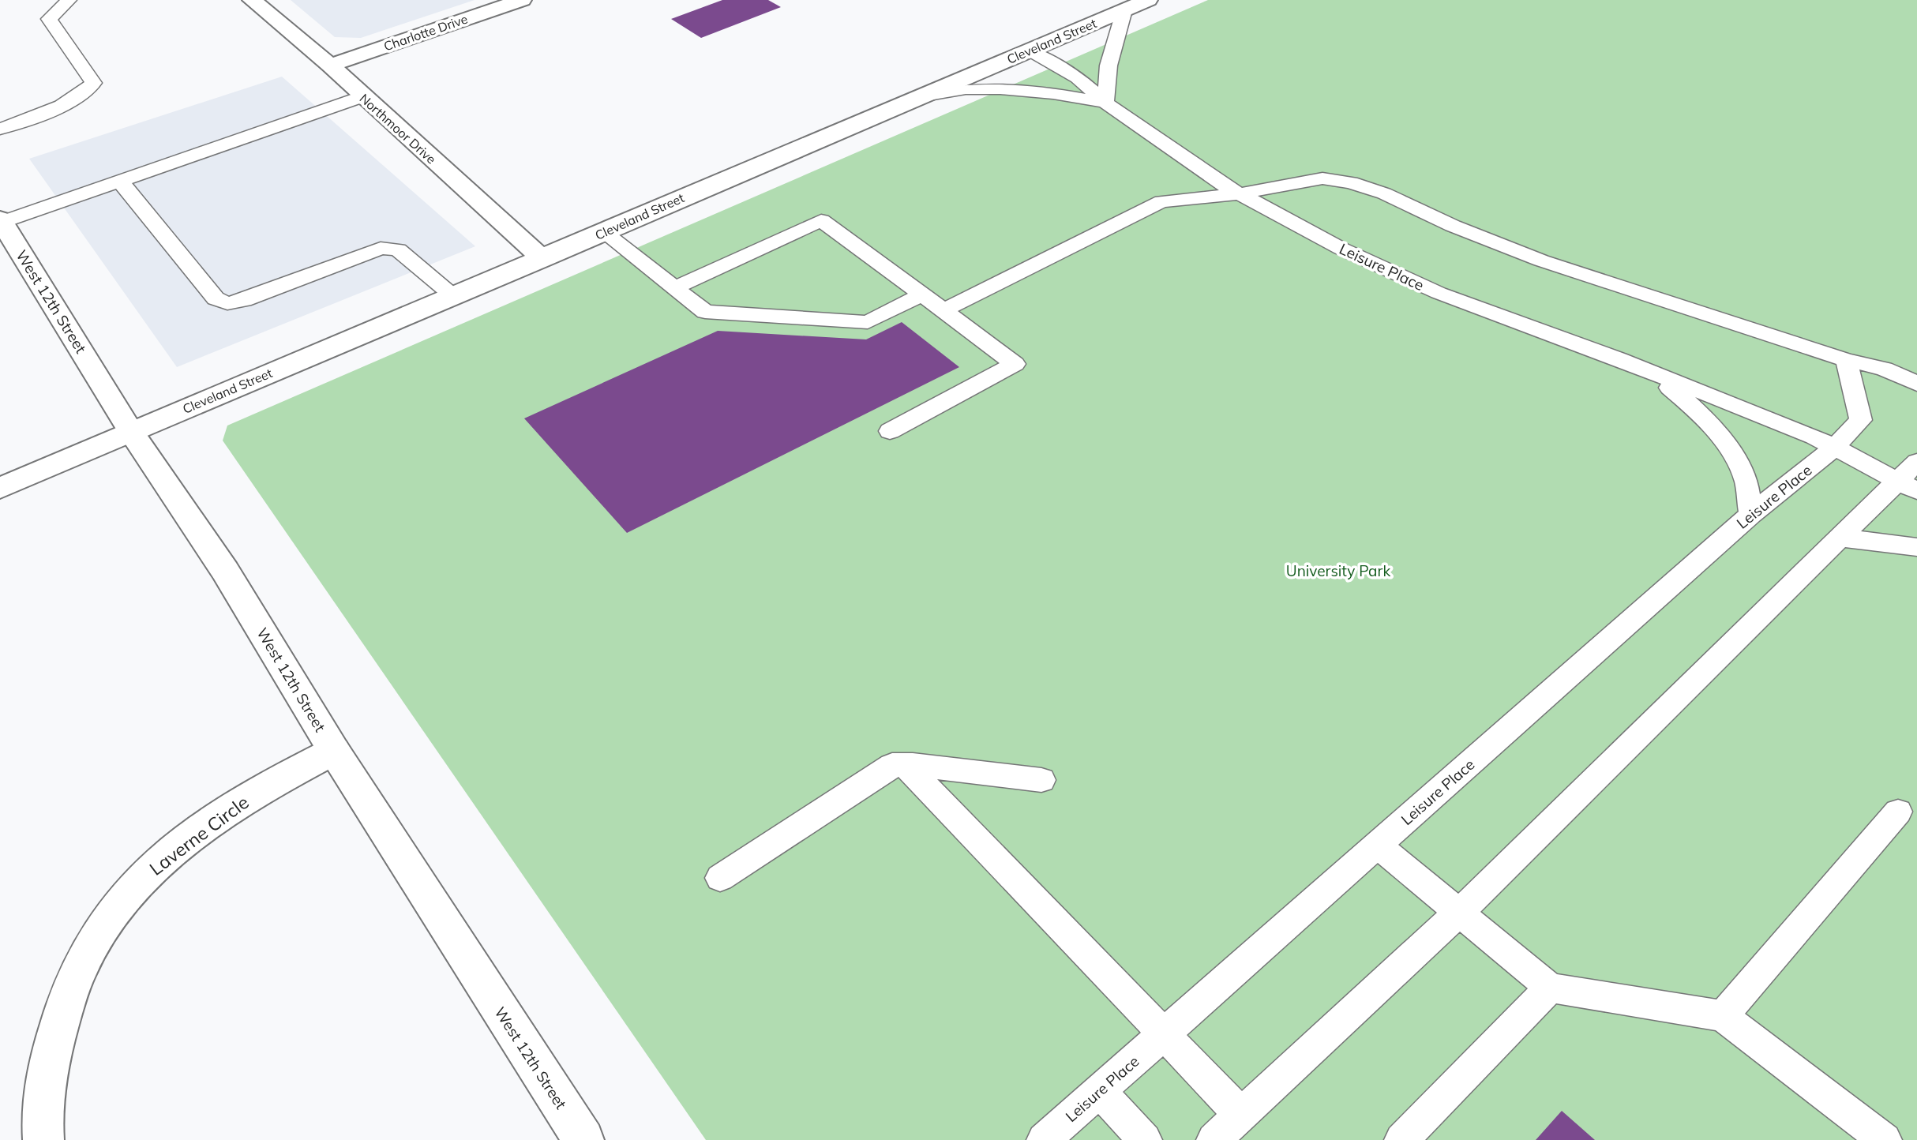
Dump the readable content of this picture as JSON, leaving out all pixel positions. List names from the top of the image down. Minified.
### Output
{"streets":{"street":["Charlotte Drive","Cleveland Street","Northmoor Drive","West 12th Street","Laverne Circle"],"lane":["Leisure Place"]},"crossings":[["Charlotte Drive","Northmoor Drive"],["Cleveland Street","Northmoor Drive"],["Cleveland Street","Leisure Place"],["Cleveland Street","West 12th Street"],["West 12th Street","Laverne Circle"]],"parks":["University Park"]}
